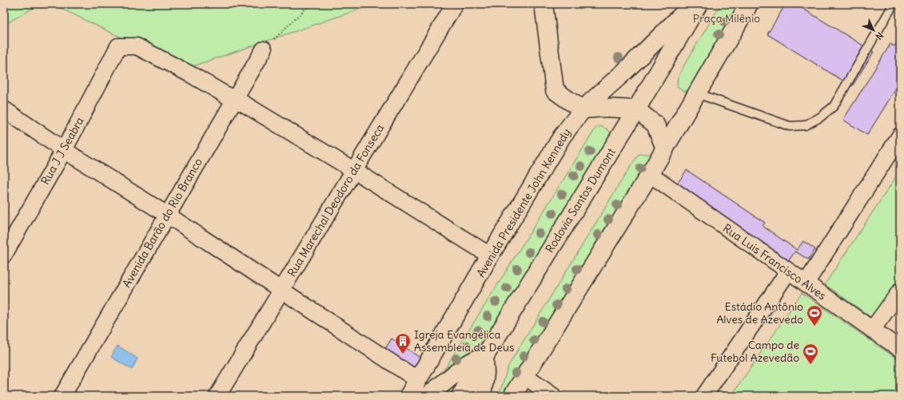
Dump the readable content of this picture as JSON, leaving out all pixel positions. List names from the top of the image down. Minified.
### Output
{"streets":{"main road":["Rodovia Santos Dumont","Avenida Presidente John Kennedy"],"street":["Rua J J Seabra","Rua Marechal Deodoro da Fonseca","Avenida Barão do Rio Branco","Rua Luis Francisco Alves"]},"crossings":[["Rua J J Seabra","Avenida Barão do Rio Branco"]],"parks":["Praça Milênio"],"places":{"sports":["Estádio Antônio Alves de Azevedo","Campo de Futebol Azevedão"],"building":["Igreja Evangélica Assembleia de Deus"]},"north":"bottom right"}
